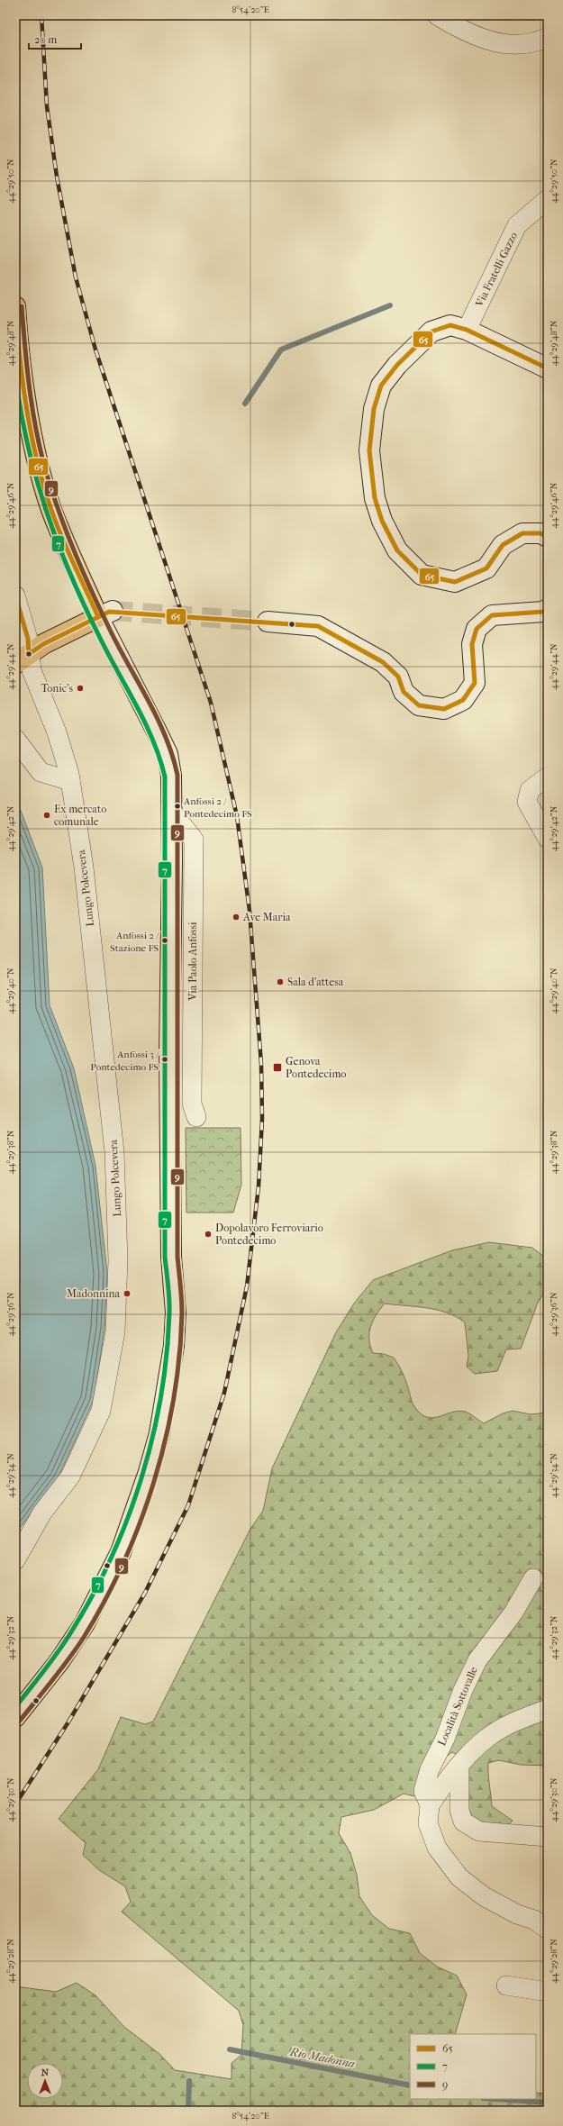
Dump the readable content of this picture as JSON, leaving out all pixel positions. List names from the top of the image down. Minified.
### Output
{"streets":{"main road":["Via Paolo Anfossi"],"street":["Via Fratelli Gazzo","Lungo Polcevera","Località Sottovalle"]},"water":["Rio Madonna"],"places":{"other":["Tonic's","Anfossi 2 / Pontedecimo FS","Ex mercato comunale","Ave Maria","Anfossi 2 / Stazione FS","Sala d'attesa","Anfossi 3 / Pontedecimo FS","Dopolavoro Ferroviario Pontedecimo","Madonnina"],"transit":["Genova Pontedecimo"]},"lines":["transit line 65","transit line 9","transit line 7"],"legend":["65","7","9"],"scale_bar":"20 m","north":"top","coordinates":["8°54'20\"E","44°29'50\"N","44°29'48\"N","44°29'46\"N","44°29'44\"N","44°29'42\"N","44°29'40\"N","44°29'38\"N","44°29'36\"N","44°29'34\"N","44°29'32\"N","44°29'30\"N","44°29'28\"N"]}
